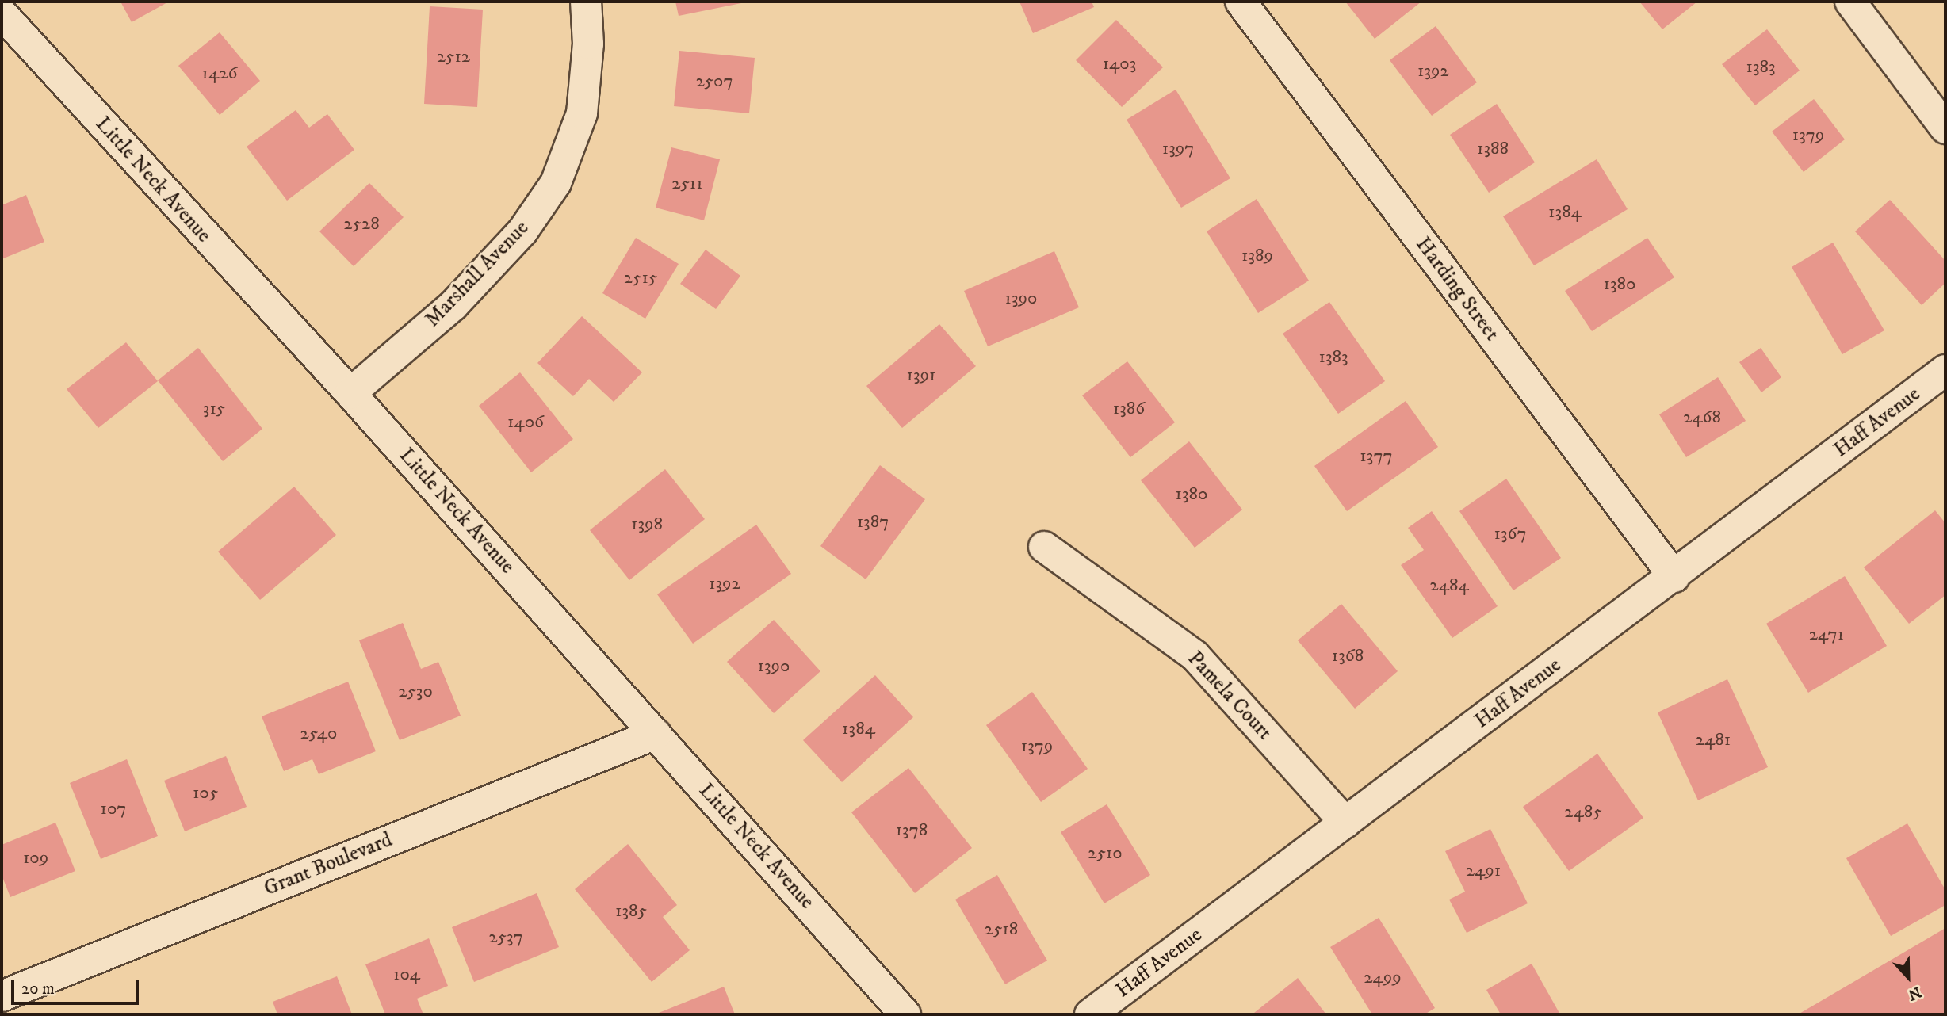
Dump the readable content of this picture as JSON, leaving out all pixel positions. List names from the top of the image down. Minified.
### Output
{"streets":{"street":["Little Neck Avenue","Marshall Avenue","Harding Street","Haff Avenue","Pamela Court","Grant Boulevard"]},"crossings":[["Little Neck Avenue","Marshall Avenue"],["Little Neck Avenue","Grant Boulevard"],["Harding Street","Haff Avenue"],["Haff Avenue","Pamela Court"]],"house_numbers":["2512","1403","1383","1392","1426","2507","1379","1397","1388","2511","1384","2528","1389","2515","1380","1390","1383","1391","315","1386","2468","1406","1377","1380","1387","1398","1367","1392","2484","2471","1368","1390","2530","1384","2540","2481","1379","105","107","2485","1378","2510","109","2491","1385","2518","2537","104","2499"],"scale_bar":"20 m","north":"bottom"}
